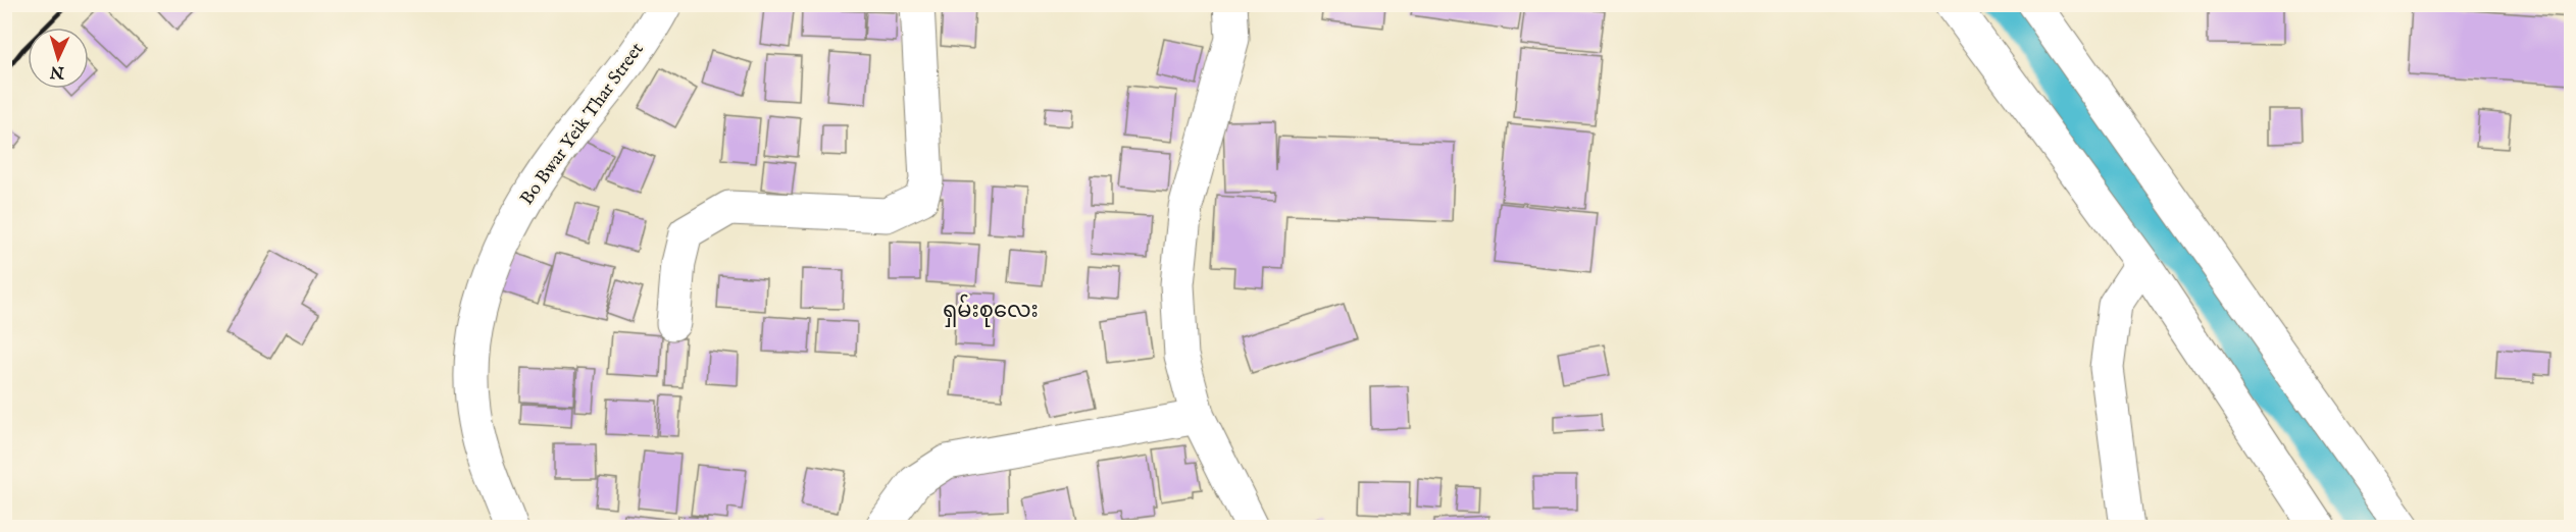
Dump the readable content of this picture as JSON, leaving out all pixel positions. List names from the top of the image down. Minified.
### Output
{"streets":{"street":["Bo Bwar Yeik Thar Street"]},"districts":["ရှမ်းစုလေး"],"north":"bottom"}
